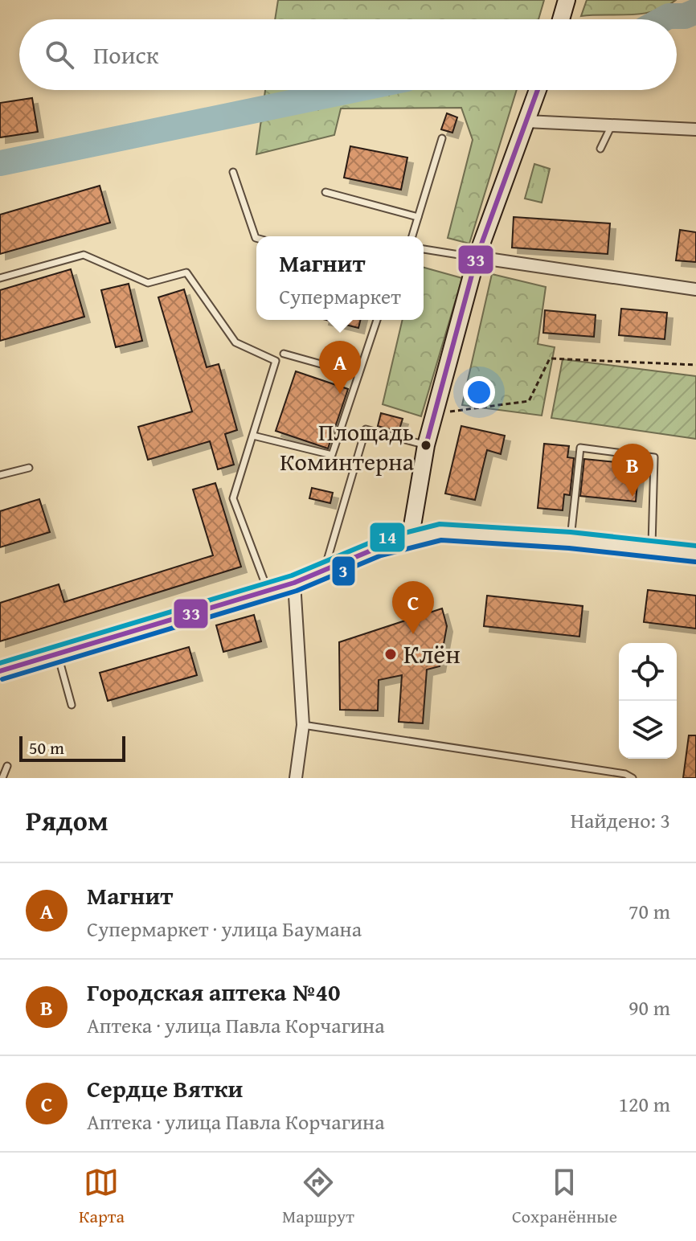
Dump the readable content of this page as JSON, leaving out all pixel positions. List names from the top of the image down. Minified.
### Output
{"places":["Площадь Коминтерна","Клён"],"lines":["transit line 33","transit line 14","transit line 3"],"scale_bar":"50 m","page":{"search":"Поиск","popup":["Магнит","Супермаркет"],"pins":["A","B","C"],"scale":"50 m","heading":["Рядом","Найдено: 3"],"list":[{"mark":"A","name":"Магнит","note":"Супермаркет · улица Баумана","value":"70 m"},{"mark":"B","name":"Городская аптека №40","note":"Аптека · улица Павла Корчагина","value":"90 m"},{"mark":"C","name":"Сердце Вятки","note":"Аптека · улица Павла Корчагина","value":"120 m"}],"nav":["Карта","Маршрут","Сохранённые"]}}
